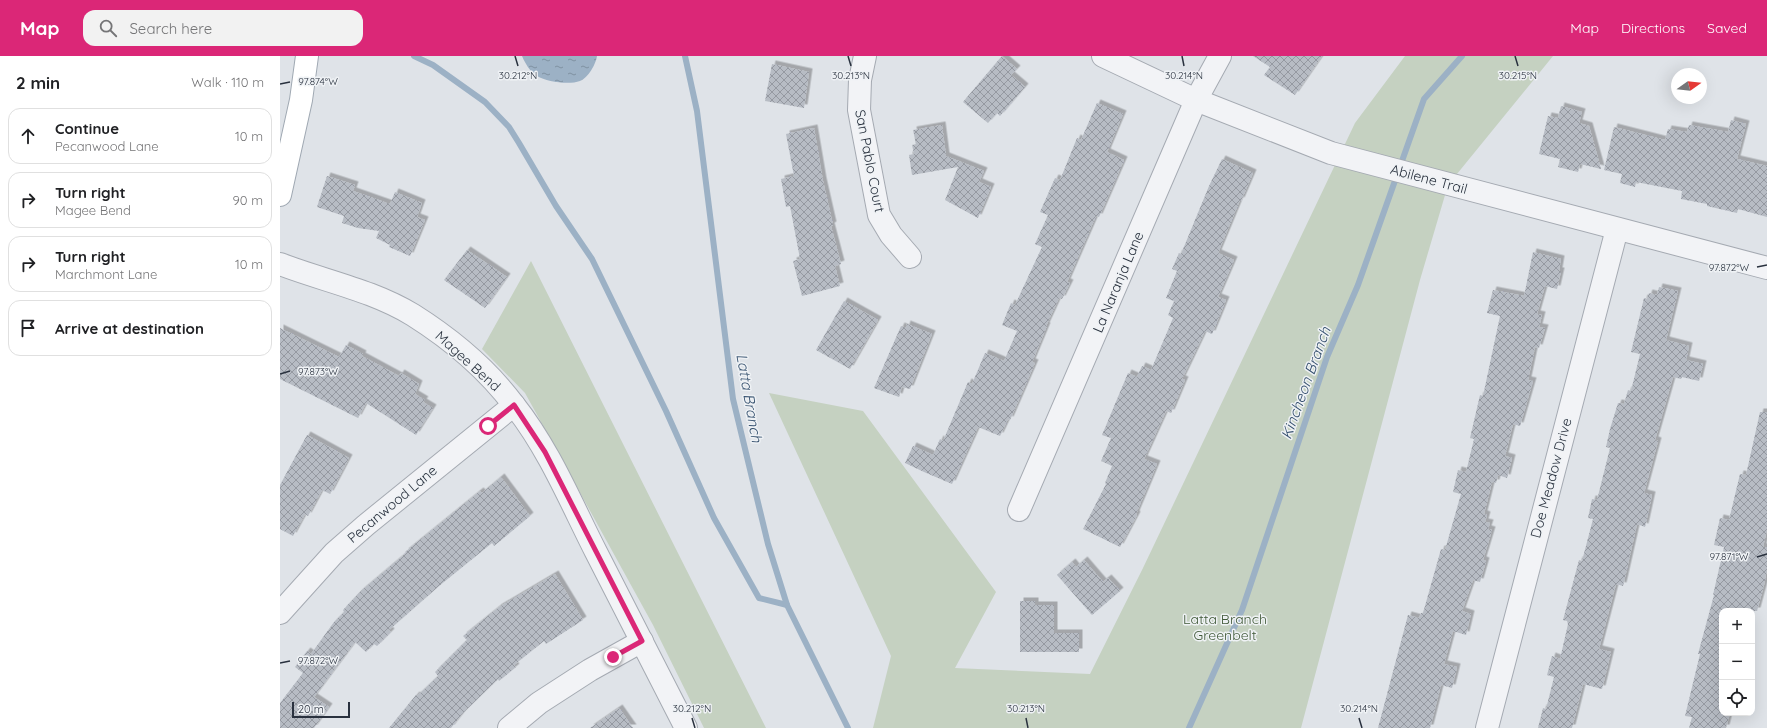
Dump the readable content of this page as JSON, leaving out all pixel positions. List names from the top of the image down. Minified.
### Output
{"streets":{"street":["San Pablo Court","Abilene Trail","La Naranja Lane","Magee Bend","Doe Meadow Drive","Pecanwood Lane"]},"crossings":[["Abilene Trail","La Naranja Lane"],["Abilene Trail","Doe Meadow Drive"],["Magee Bend","Pecanwood Lane"]],"water":["Kincheon Branch","Latta Branch"],"parks":["Latta Branch Greenbelt"],"scale_bar":"20 m","north":"right","page":{"header":"Map","search":"Search here","nav":["Map","Directions","Saved"],"heading":["2 min","Walk · 110 m"],"list":[["Continue","Pecanwood Lane","10 m"],["Turn right","Magee Bend","90 m"],["Turn right","Marchmont Lane","10 m"],"Arrive at destination"],"map_buttons":["+","−"],"scale":"20 m"},"coordinates":["30.214°N","30.215°N","30.212°N","30.213°N","97.874°W","97.872°W","97.873°W","97.871°W"]}
